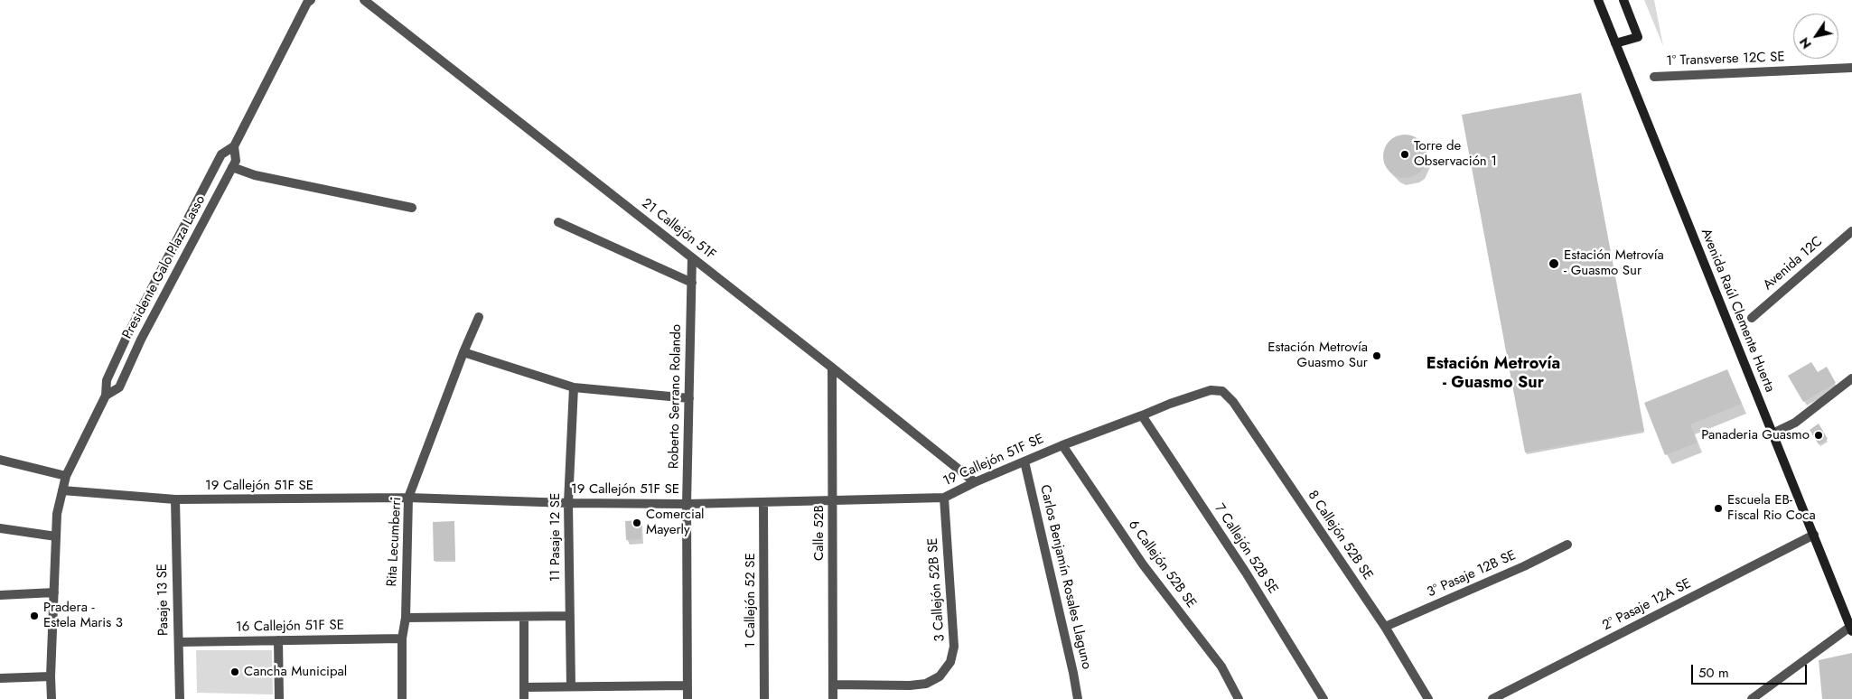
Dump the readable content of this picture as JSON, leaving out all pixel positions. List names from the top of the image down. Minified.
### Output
{"streets":{"street":["1° Transverse 12C SE","21 Callejón 51F","Avenida 12C","Presidente Galo Plaza Lasso","Avenida Raúl Clemente Huerta","Roberto Serrano Rolando","19 Callejón 51F SE","Calle 52B","8 Callejón 52B SE","11 Pasaje 12 SE","Rita Lecumberri","7 Callejón 52B SE","6 Callejón 52B SE","3° Pasaje 12B SE","Carlos Benjamín Rosales Llaguno","3 Callejón 52B SE","Pasaje 13 SE","1 Callejón 52 SE","2° Pasaje 12A SE","16 Callejón 51F SE"]},"crossings":[["21 Callejón 51F","Roberto Serrano Rolando"],["21 Callejón 51F","19 Callejón 51F SE"],["21 Callejón 51F","Calle 52B"],["Presidente Galo Plaza Lasso","19 Callejón 51F SE"],["Avenida Raúl Clemente Huerta","2° Pasaje 12A SE"],["Roberto Serrano Rolando","19 Callejón 51F SE"],["19 Callejón 51F SE","Calle 52B"],["19 Callejón 51F SE","8 Callejón 52B SE"],["19 Callejón 51F SE","11 Pasaje 12 SE"],["19 Callejón 51F SE","Rita Lecumberri"],["19 Callejón 51F SE","7 Callejón 52B SE"],["19 Callejón 51F SE","6 Callejón 52B SE"],["19 Callejón 51F SE","Carlos Benjamín Rosales Llaguno"],["19 Callejón 51F SE","3 Callejón 52B SE"],["19 Callejón 51F SE","Pasaje 13 SE"],["19 Callejón 51F SE","1 Callejón 52 SE"],["Calle 52B","3 Callejón 52B SE"],["8 Callejón 52B SE","3° Pasaje 12B SE"],["Rita Lecumberri","16 Callejón 51F SE"],["Pasaje 13 SE","16 Callejón 51F SE"]],"districts":["Estación Metrovía - Guasmo Sur"],"places":["Torre de Observación 1","Estación Metrovía - Guasmo Sur","Estación Metrovía Guasmo Sur","Panaderia Guasmo","Escuela EB- Fiscal Rio Coca","Comercial Mayerly","Pradera - Estela Maris 3","Cancha Municipal"],"scale_bar":"50 m","north":"bottom left"}
